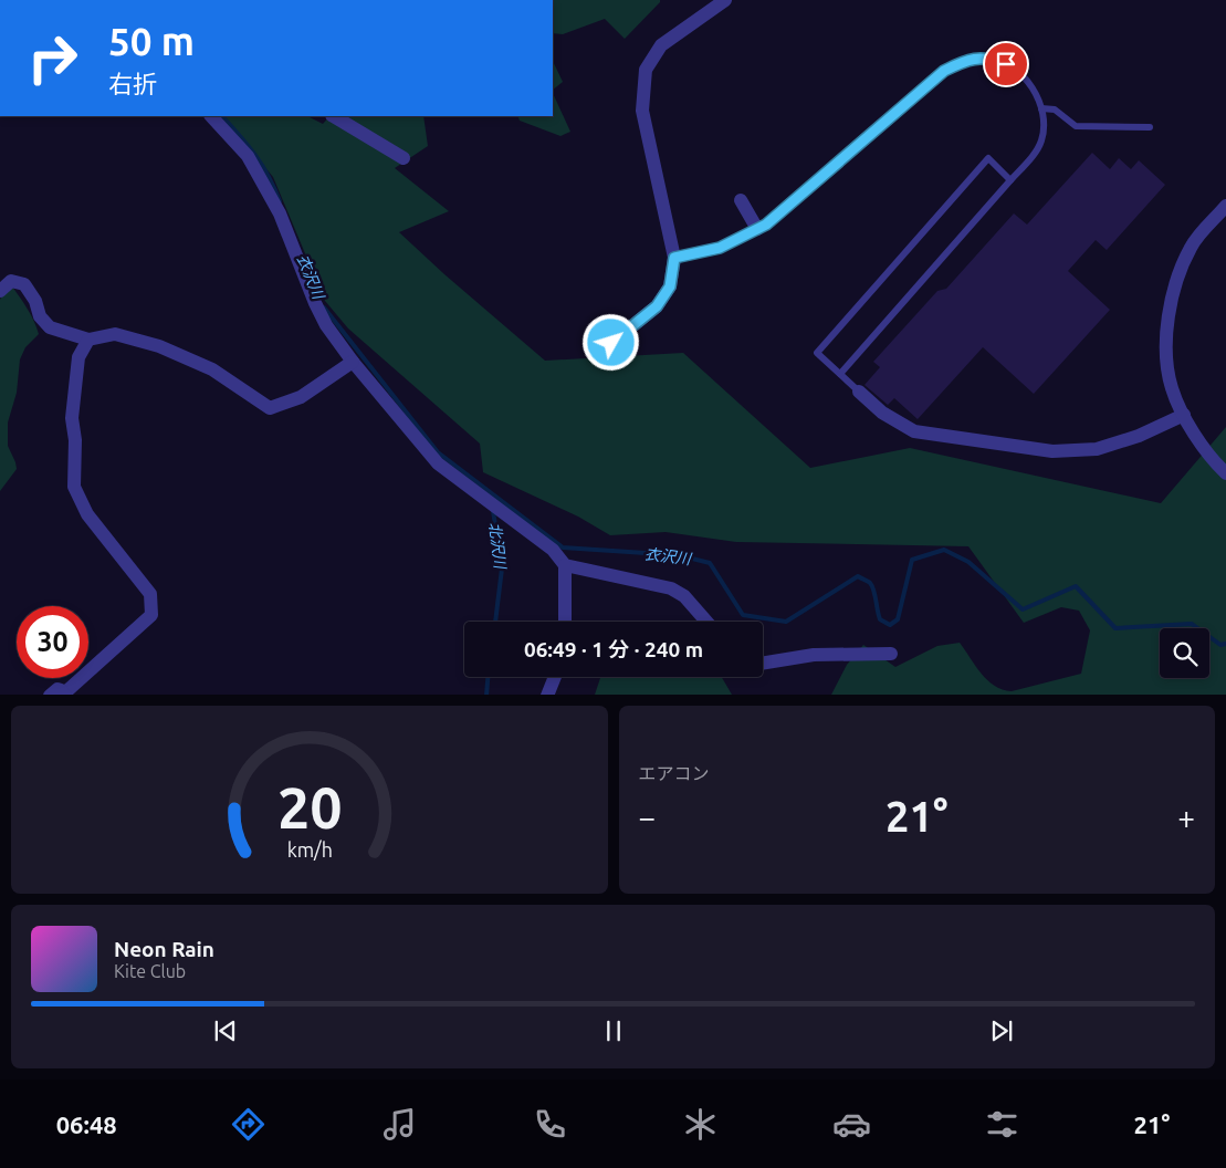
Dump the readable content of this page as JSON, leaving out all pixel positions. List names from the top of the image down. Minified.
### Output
{"water":["衣沢川","北沢川"],"page":{"turn":["50 m","右折"],"limit":"30","trip":"06:49 · 1 分 · 240 m","tile":"エアコン","heat":["−","21°","+"],"song":["Neon Rain","Kite Club"],"tabs":["06:48","21°"],"gauge":["20","km/h"]}}
